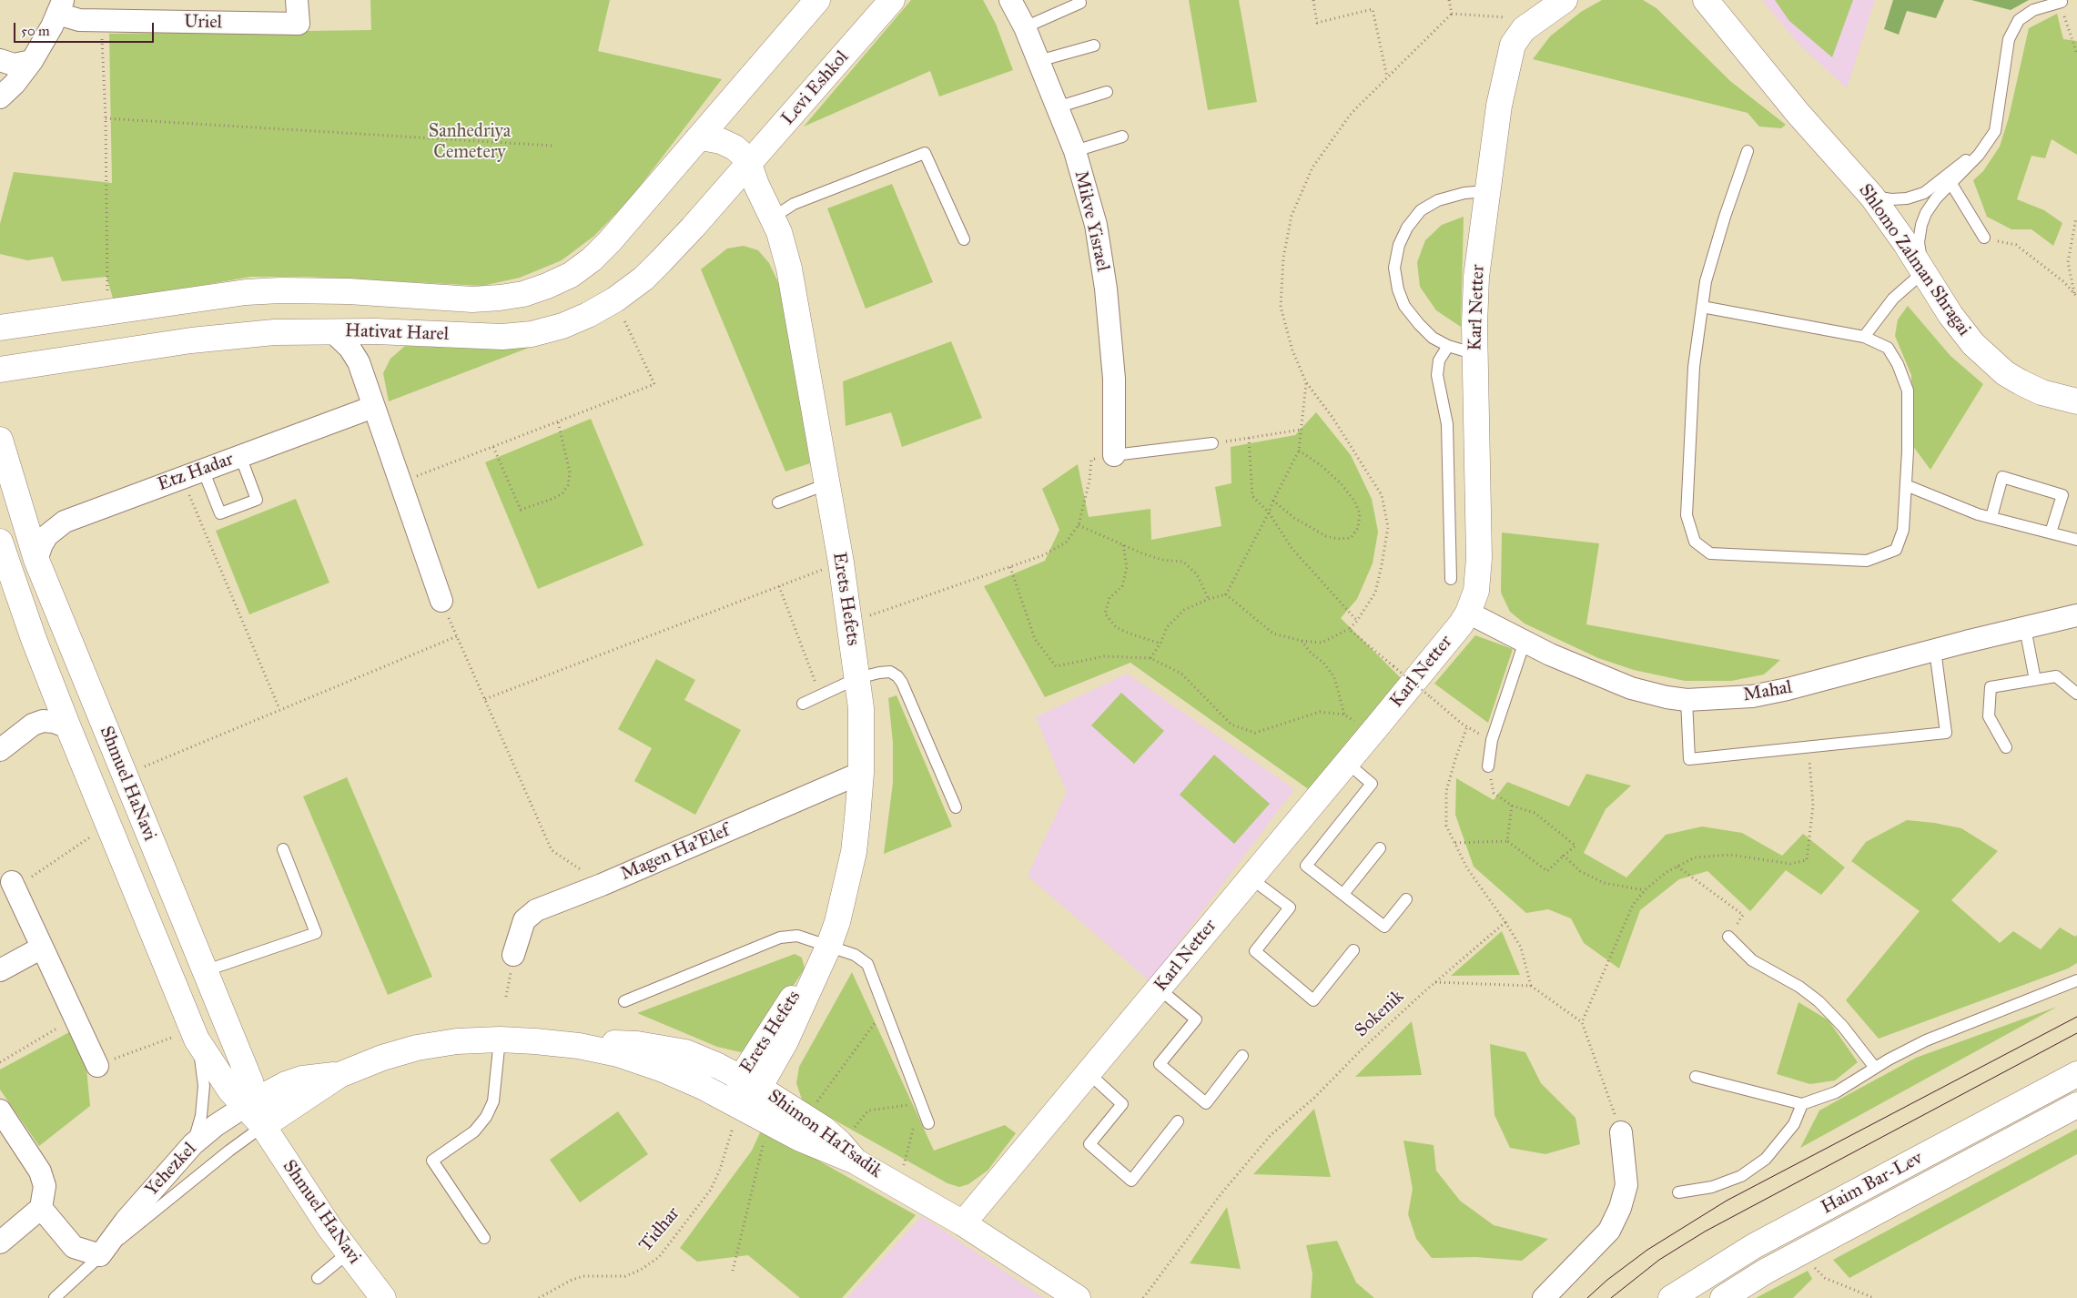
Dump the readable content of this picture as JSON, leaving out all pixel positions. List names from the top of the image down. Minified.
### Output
{"streets":{"main road":["Levi Eshkol","Shlomo Zalman Shragai","Karl Netter","Hativat Harel","Erets Hefets","Shmuel HaNavi","Shimon HaTsadik","Haim Bar-Lev"],"street":["Uriel","Mikve Yisrael","Etz Hadar","Mahal","Magen Ha'Elef","Yehezkel"],"path":["Sokenik","Tidhar"]},"crossings":[["Levi Eshkol","Hativat Harel"],["Levi Eshkol","Erets Hefets"],["Karl Netter","Mahal"],["Karl Netter","Shimon HaTsadik"],["Hativat Harel","Erets Hefets"],["Etz Hadar","Shmuel HaNavi"],["Erets Hefets","Magen Ha'Elef"],["Erets Hefets","Shimon HaTsadik"],["Erets Hefets","Tidhar"],["Shmuel HaNavi","Yehezkel"],["Shimon HaTsadik","Tidhar"]],"parks":["Sanhedriya Cemetery"],"scale_bar":"50 m"}
